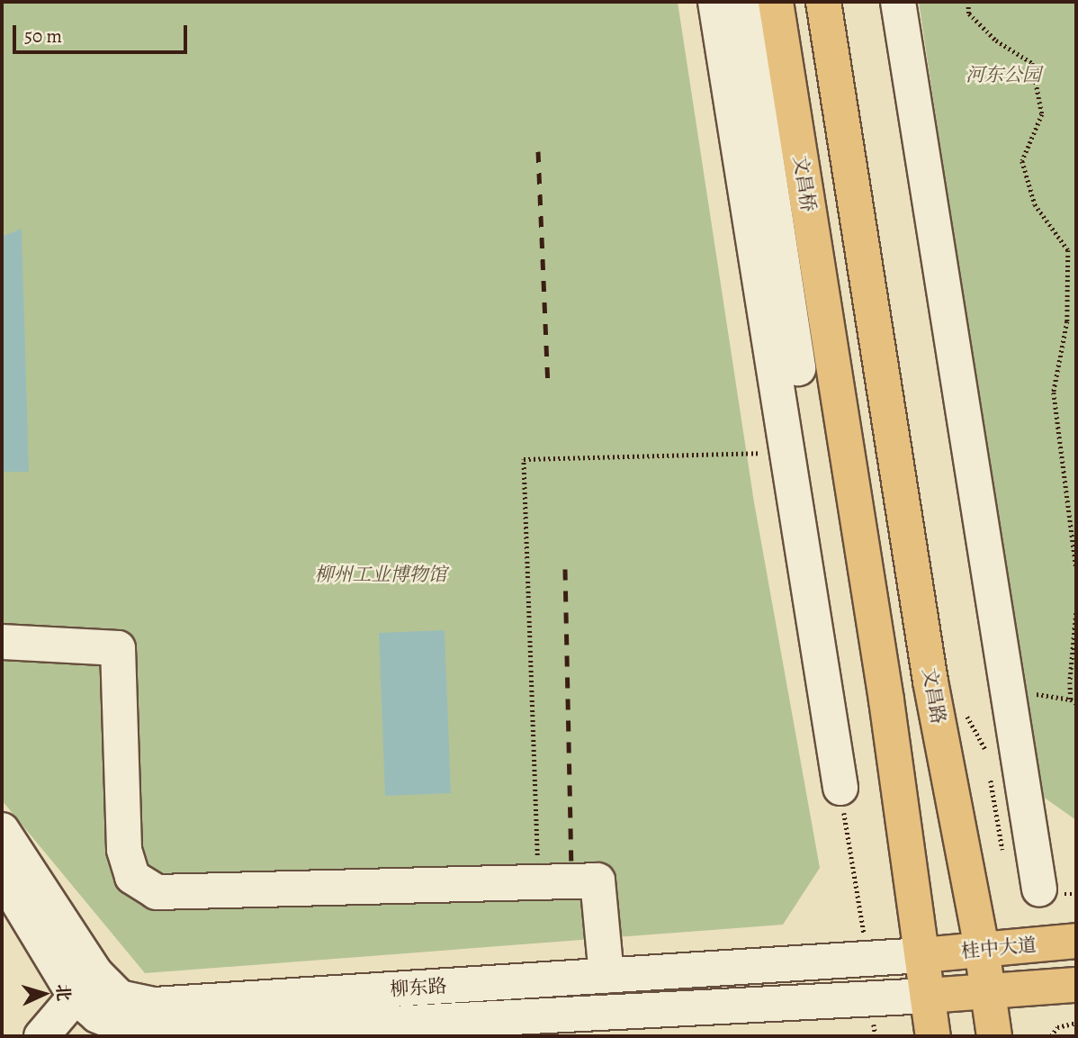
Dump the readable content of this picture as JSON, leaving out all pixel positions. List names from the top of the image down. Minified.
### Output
{"streets":{"main road":["文昌桥","文昌路","桂中大道"],"street":["柳东路"]},"crossings":[["文昌桥","桂中大道"],["文昌桥","柳东路"],["文昌路","桂中大道"],["桂中大道","柳东路"]],"parks":["河东公园","柳州工业博物馆"],"scale_bar":"50 m","north":"right"}
